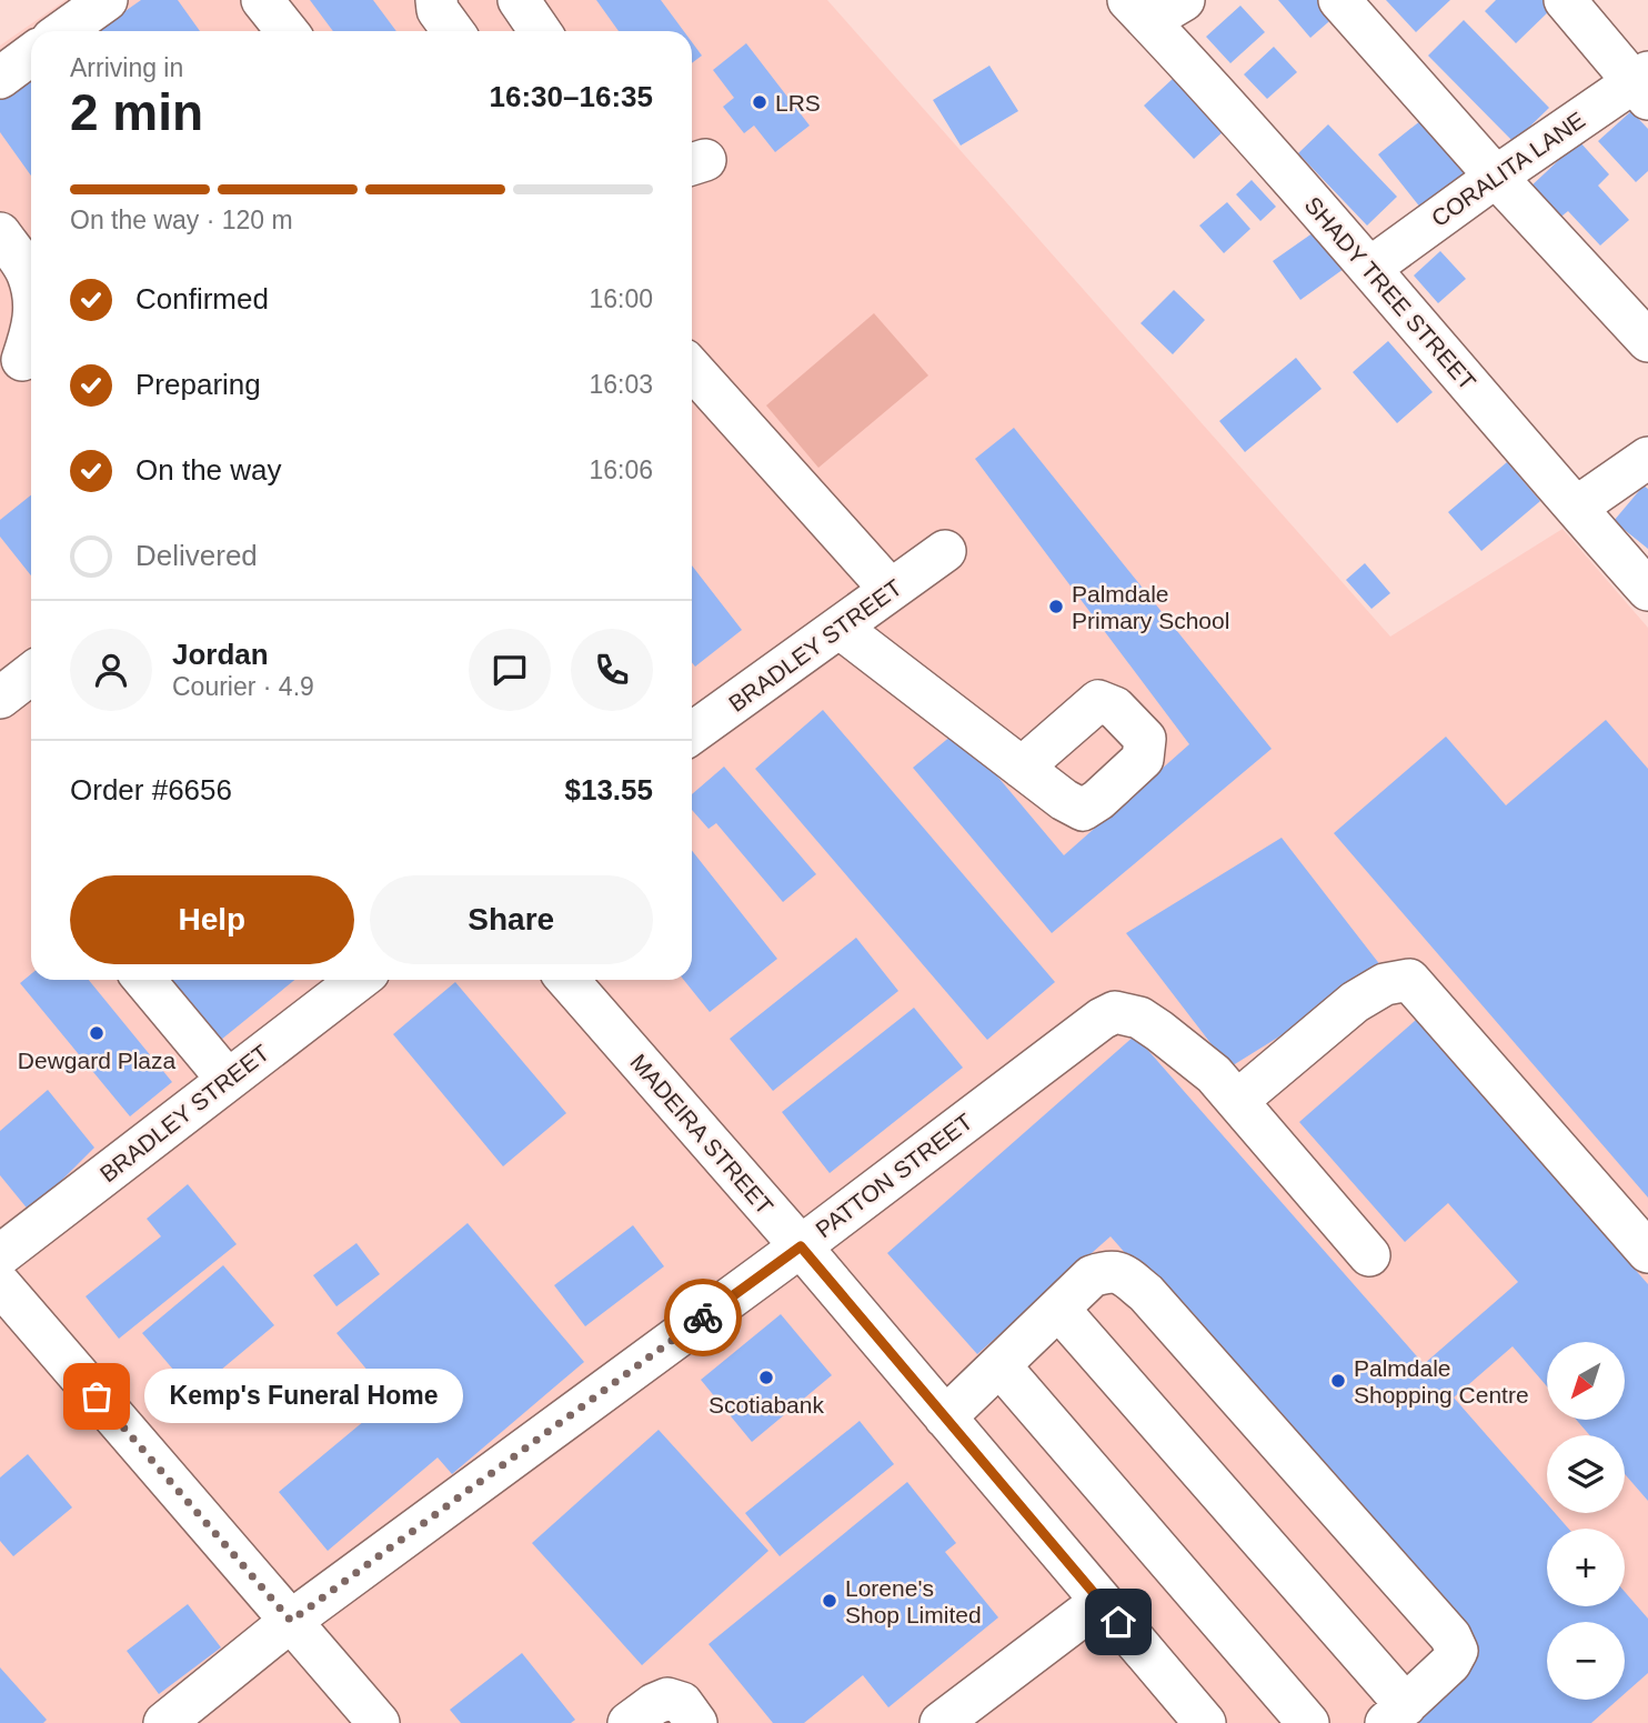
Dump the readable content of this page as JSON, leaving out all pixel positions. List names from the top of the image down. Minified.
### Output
{"streets":{"street":["CORALITA LANE","SHADY TREE STREET","BRADLEY STREET","MADEIRA STREET","PATTON STREET"]},"crossings":[["CORALITA LANE","SHADY TREE STREET"],["MADEIRA STREET","PATTON STREET"]],"places":["LRS","Palmdale Primary School","Dewgard Plaza","Scotiabank","Palmdale Shopping Centre","Kemp's Funeral Home","Lorene's Shop Limited"],"north":"bottom left","page":{"heading":["2 min","Arriving in","16:30–16:35"],"panel":["Jordan","Courier · 4.9","Order #6656","$13.55"],"bar":"On the way · 120 m","list":[["Confirmed","16:00"],["Preparing","16:03"],["On the way","16:06"],"Delivered"],"buttons":["Help","Share"],"map_buttons":["+","−"],"bubble":"Kemp's Funeral Home"}}
